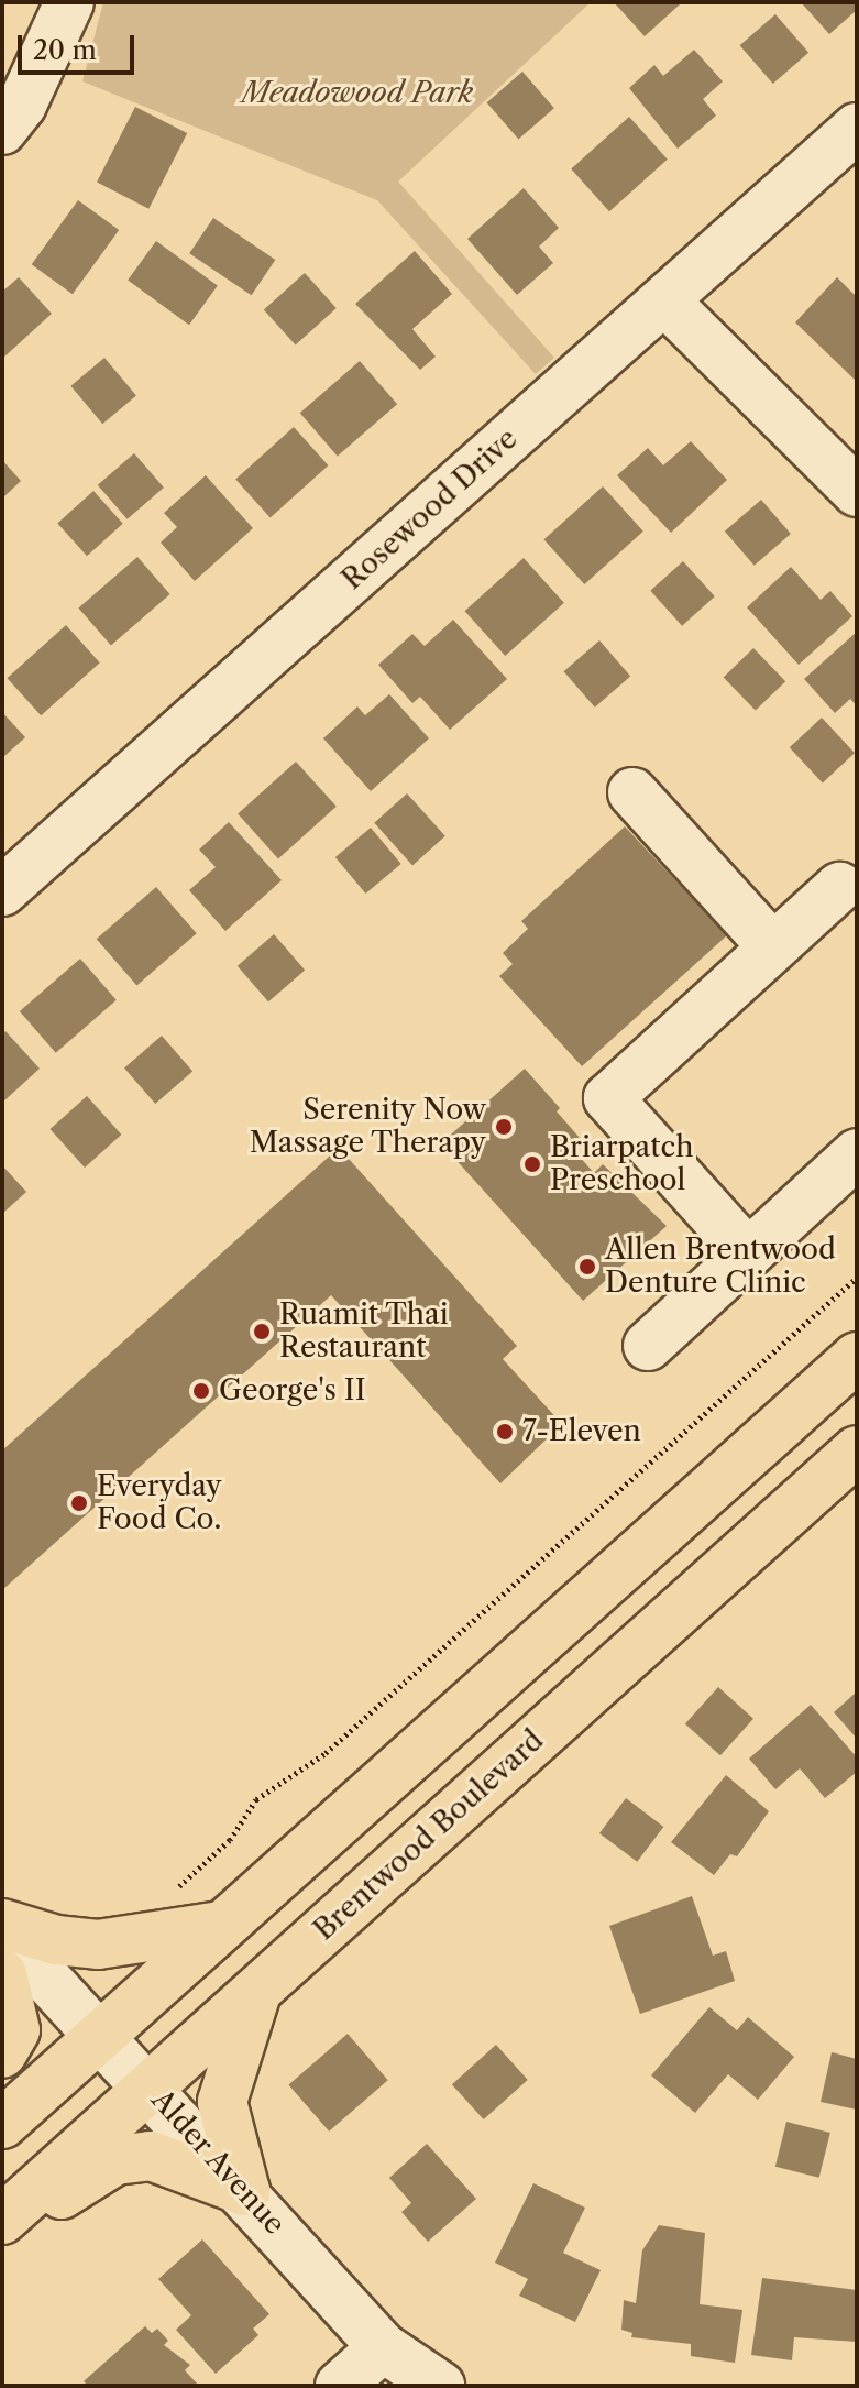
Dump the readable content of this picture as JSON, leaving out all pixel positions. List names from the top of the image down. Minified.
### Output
{"streets":{"main road":["Brentwood Boulevard"],"street":["Rosewood Drive","Alder Avenue"]},"crossings":[["Brentwood Boulevard","Alder Avenue"]],"parks":["Meadowood Park"],"places":["Serenity Now Massage Therapy","Briarpatch Preschool","Allen Brentwood Denture Clinic","Ruamit Thai Restaurant","George's II","7-Eleven","Everyday Food Co."],"scale_bar":"20 m"}
